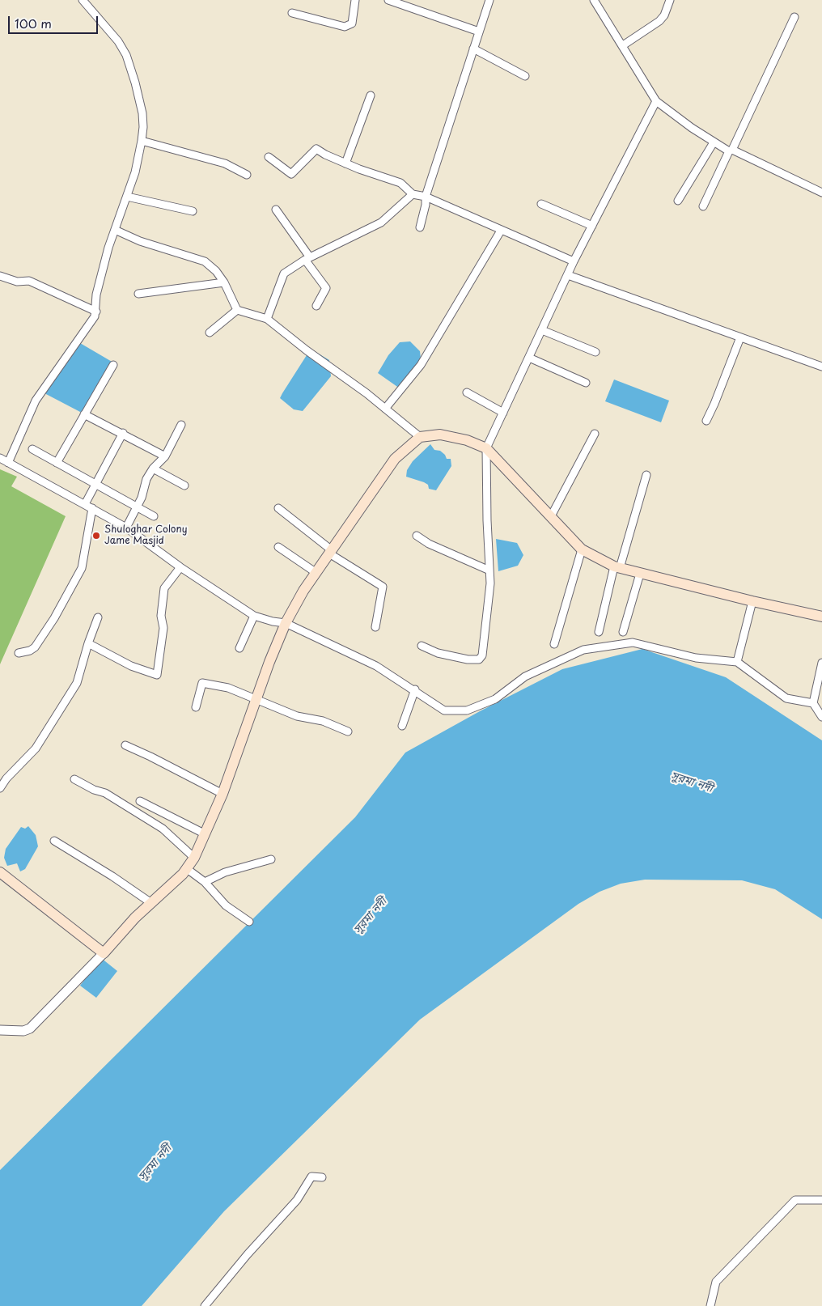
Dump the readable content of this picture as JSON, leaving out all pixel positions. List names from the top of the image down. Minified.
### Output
{"water":["সুরমা নদী"],"places":["Shuloghar Colony Jame Masjid"],"scale_bar":"100 m"}
